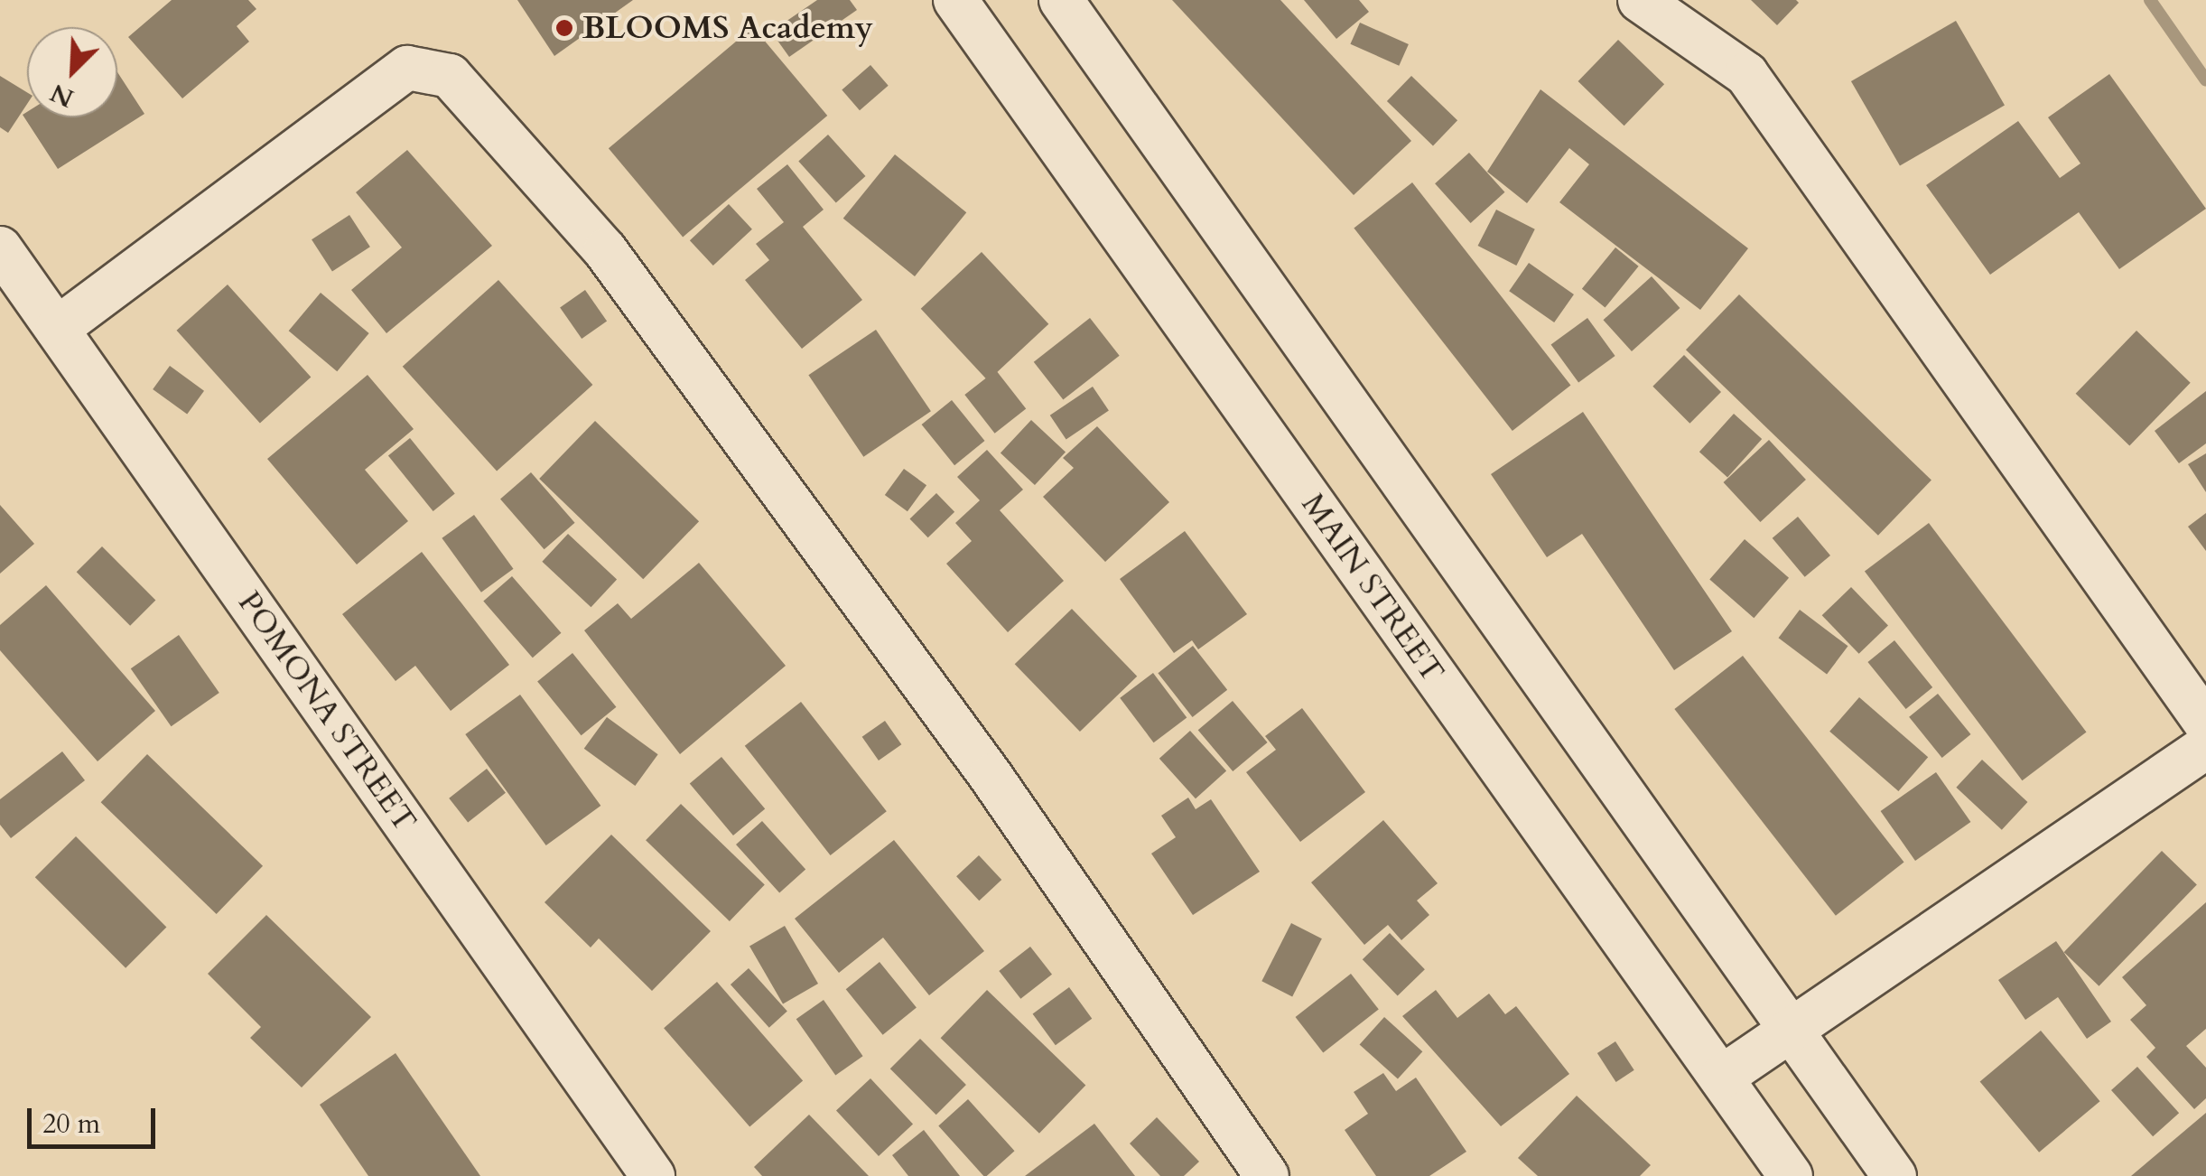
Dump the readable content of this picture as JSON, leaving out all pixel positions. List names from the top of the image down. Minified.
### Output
{"streets":{"street":["MAIN STREET","POMONA STREET"]},"places":["BLOOMS Academy"],"scale_bar":"20 m","north":"bottom left"}
